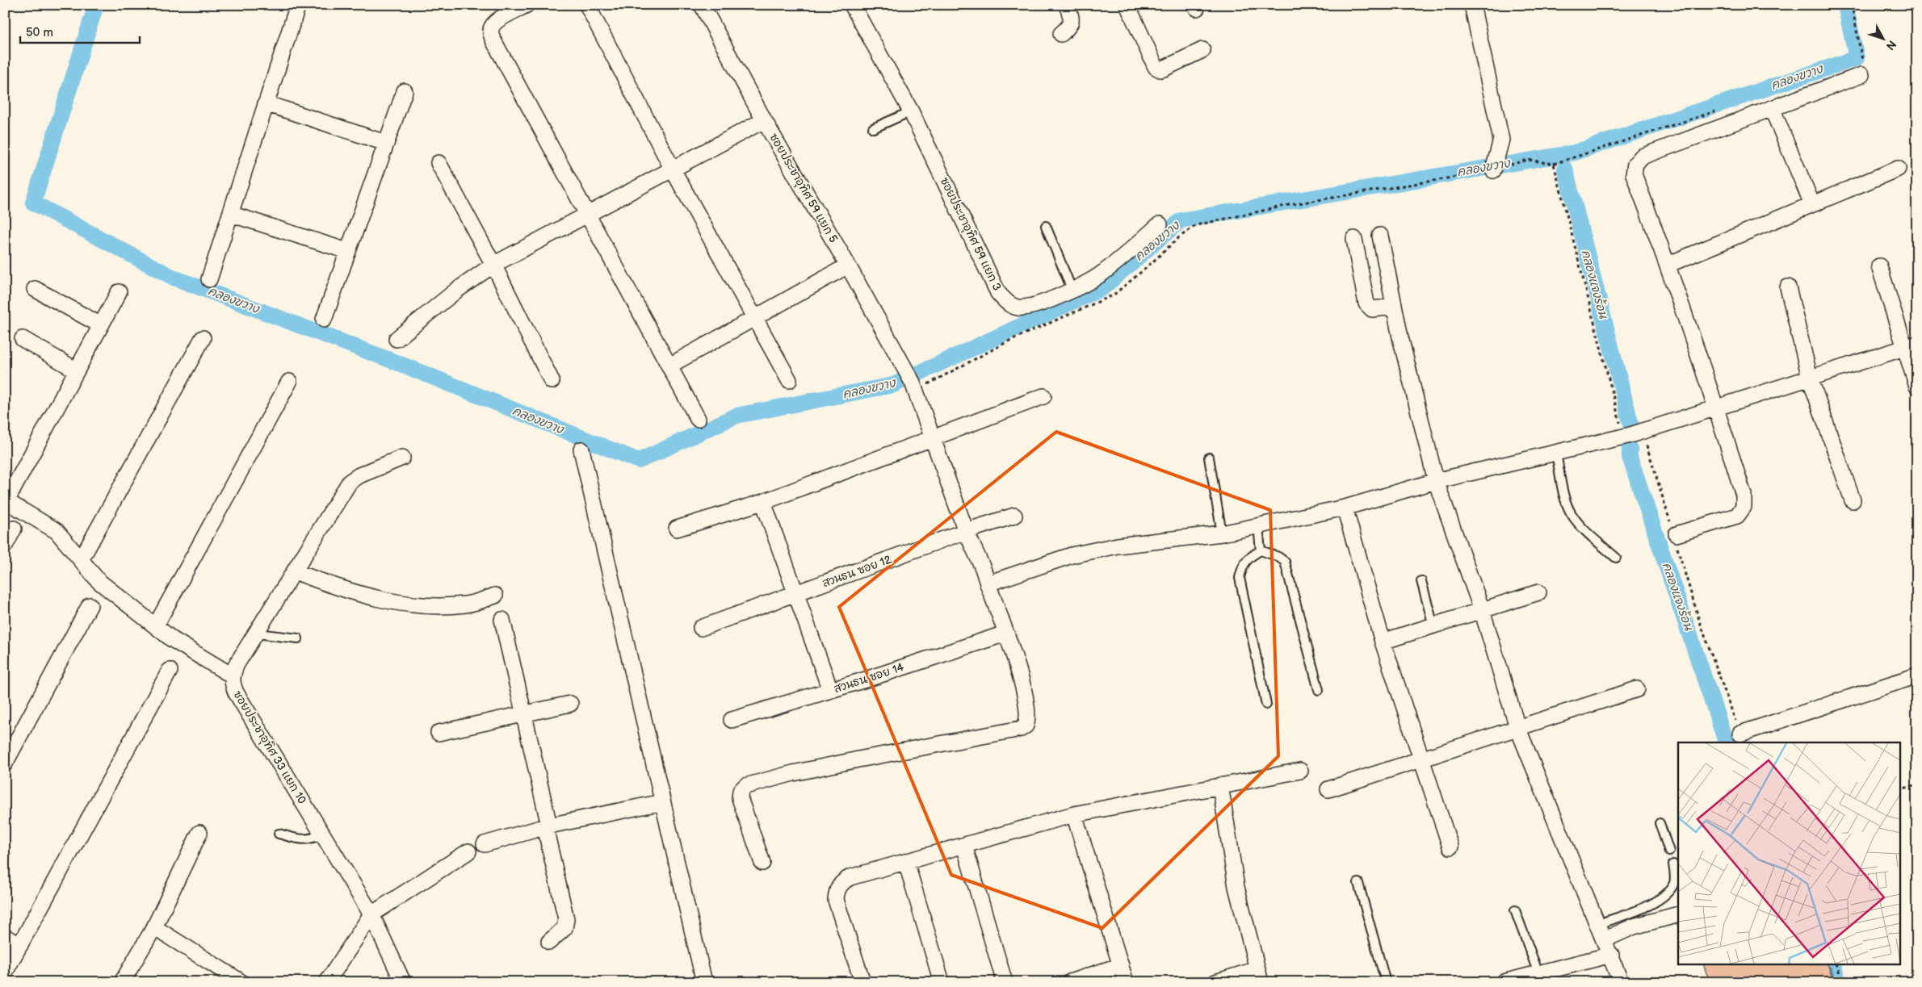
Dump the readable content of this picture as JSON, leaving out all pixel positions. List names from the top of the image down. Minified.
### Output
{"streets":{"street":["ซอยประชาอุทิศ 59 แยก 5","ซอยประชาอุทิศ 59 แยก 3","สวนธน ซอย 12","สวนธน ซอย 14","ซอยประชาอุทิศ 33 แยก 10"]},"crossings":[["ซอยประชาอุทิศ 59 แยก 5","สวนธน ซอย 12"],["ซอยประชาอุทิศ 59 แยก 5","สวนธน ซอย 14"]],"water":["คลองขวาง","คลองแจงร้อน"],"scale_bar":"50 m","north":"bottom right"}
